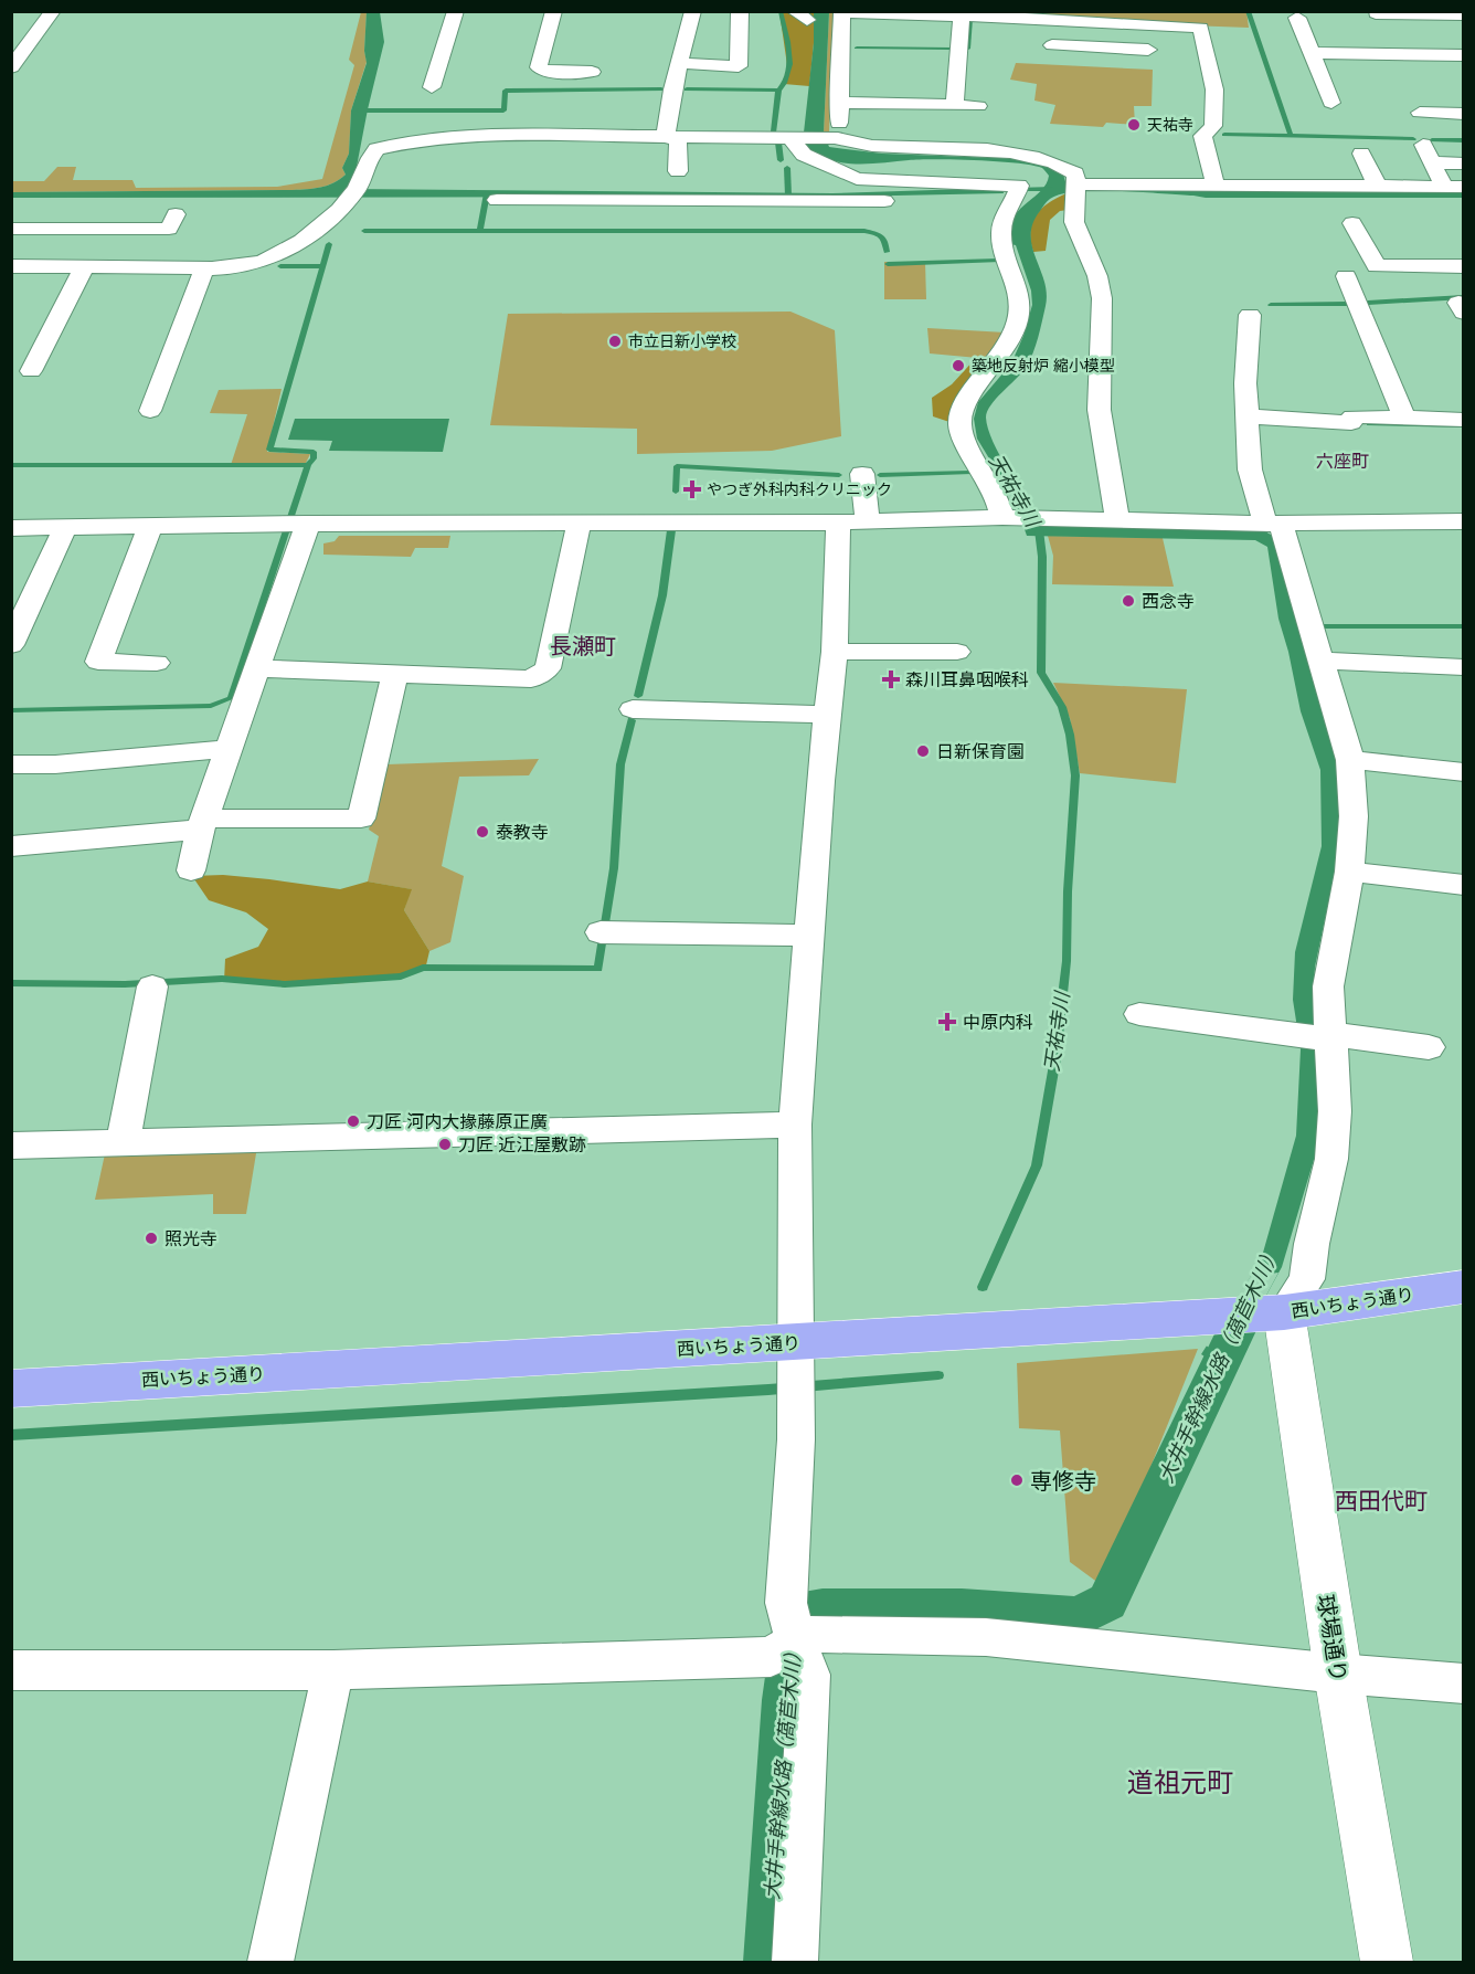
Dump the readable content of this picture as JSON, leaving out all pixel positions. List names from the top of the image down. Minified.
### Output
{"streets":{"highway":["西いちょう通り"],"street":["球場通り"]},"crossings":[["西いちょう通り","球場通り"]],"districts":["六座町","長瀬町","西田代町","道祖元町"],"water":["天祐寺川","大井手幹線水路（萵苣木川）"],"places":{"other":["天祐寺","市立日新小学校","築地反射炉 縮小模型","西念寺","日新保育園","泰教寺","刀匠 河内大掾藤原正廣","刀匠 近江屋敷跡","照光寺","専修寺"],"health":["やつぎ外科内科クリニック","森川耳鼻咽喉科","中原内科"]}}
